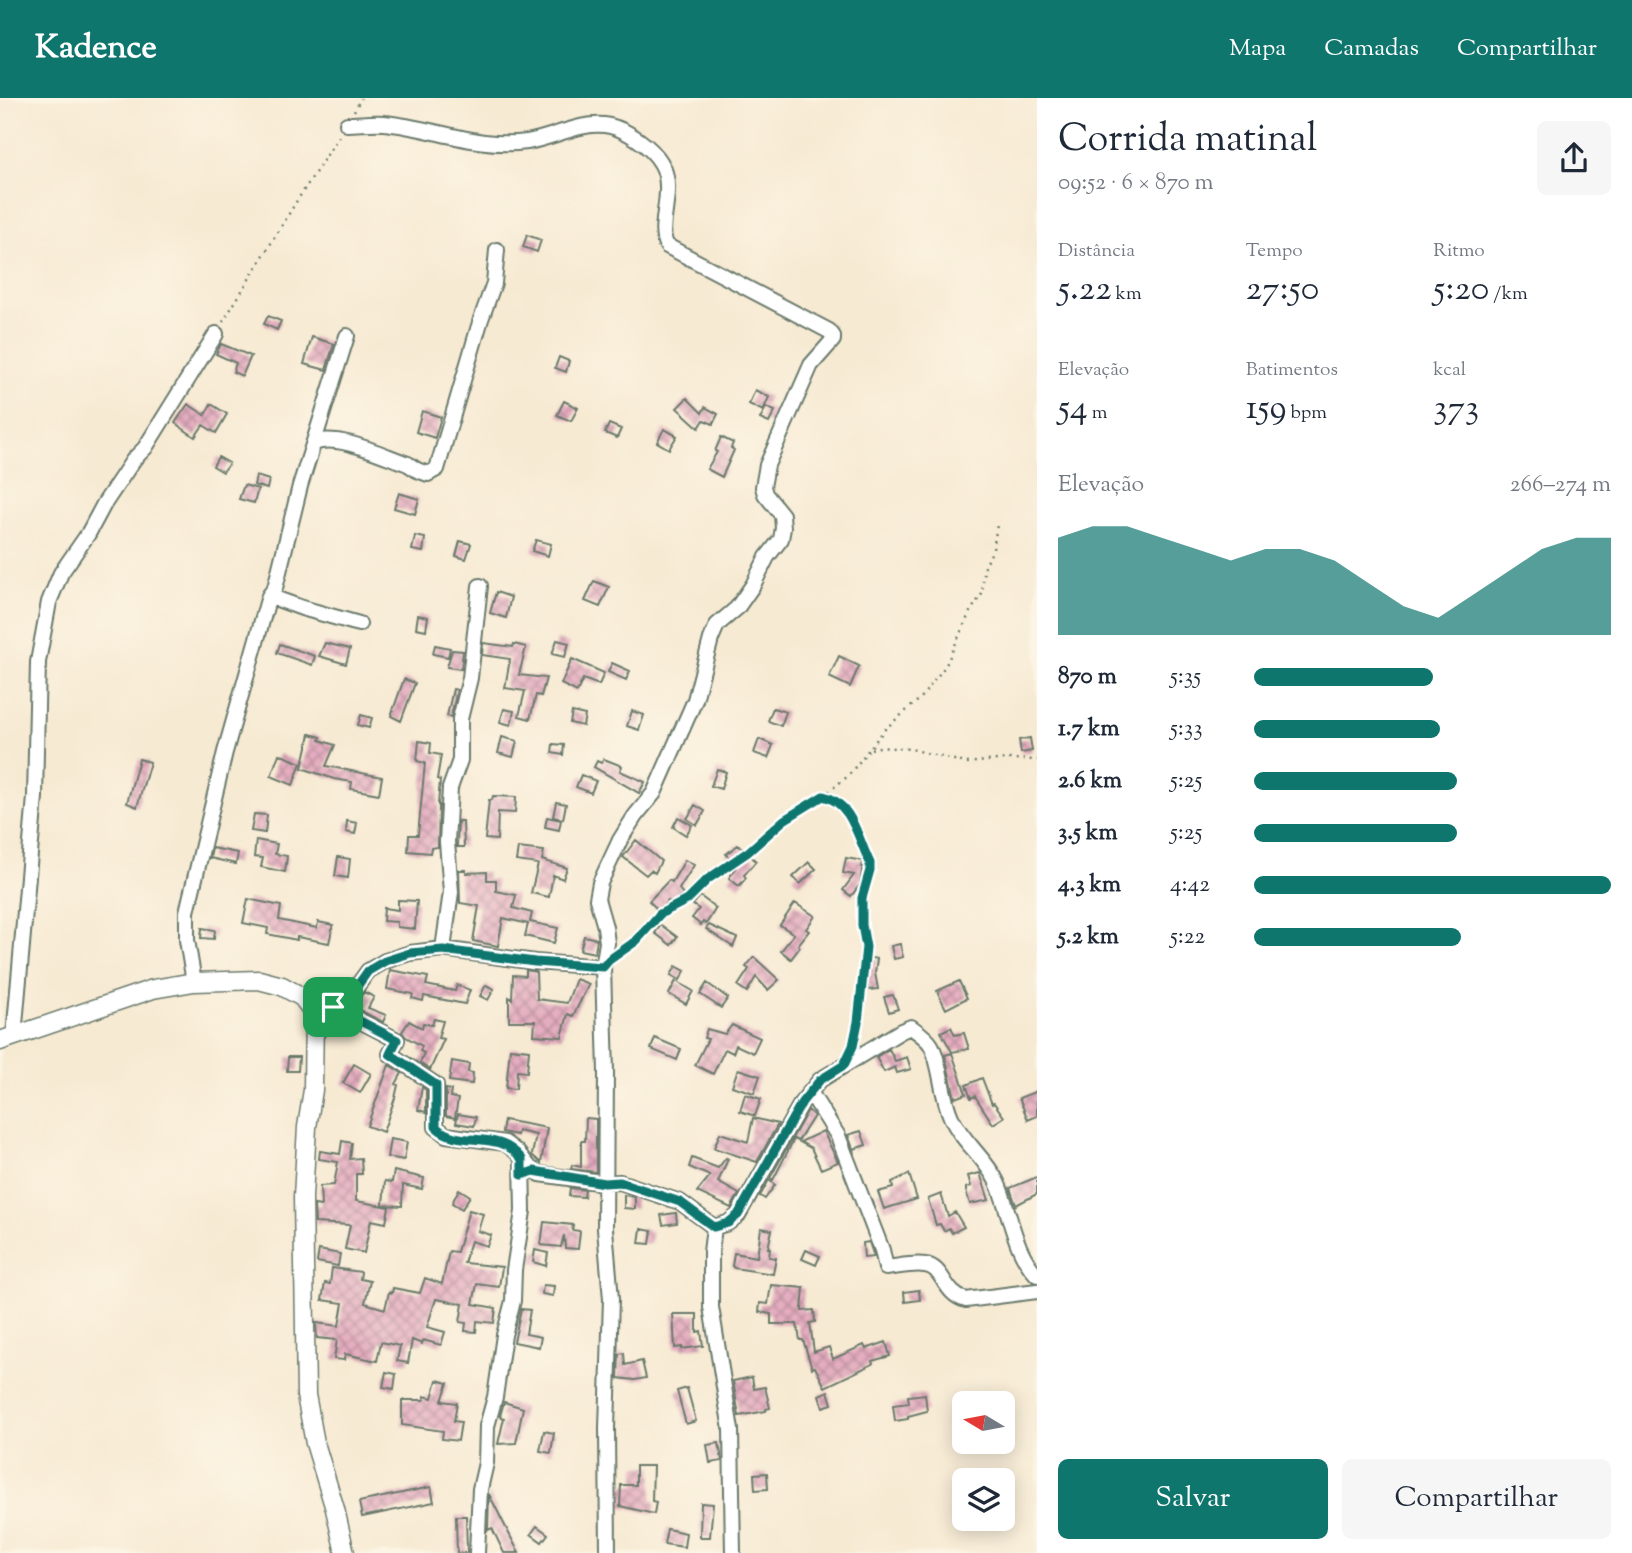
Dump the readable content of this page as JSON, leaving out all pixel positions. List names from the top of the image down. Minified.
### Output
{"north":"left","page":{"header":"Kadence","nav":["Mapa","Camadas","Compartilhar"],"heading":["Corrida matinal","09:52 · 6 × 870 m"],"stats":[["Distância","5.22 km"],["Tempo","27:50"],["Ritmo","5:20 /km"],["Elevação","54 m"],["Batimentos","159 bpm"],["kcal","373"]],"chart":["Elevação","266–274 m"],"list":[{"name":"870 m","note":"5:35"},{"name":"1.7 km","note":"5:33"},{"name":"2.6 km","note":"5:25"},{"name":"3.5 km","note":"5:25"},{"name":"4.3 km","note":"4:42"},{"name":"5.2 km","note":"5:22"}],"buttons":["Salvar","Compartilhar"]}}
